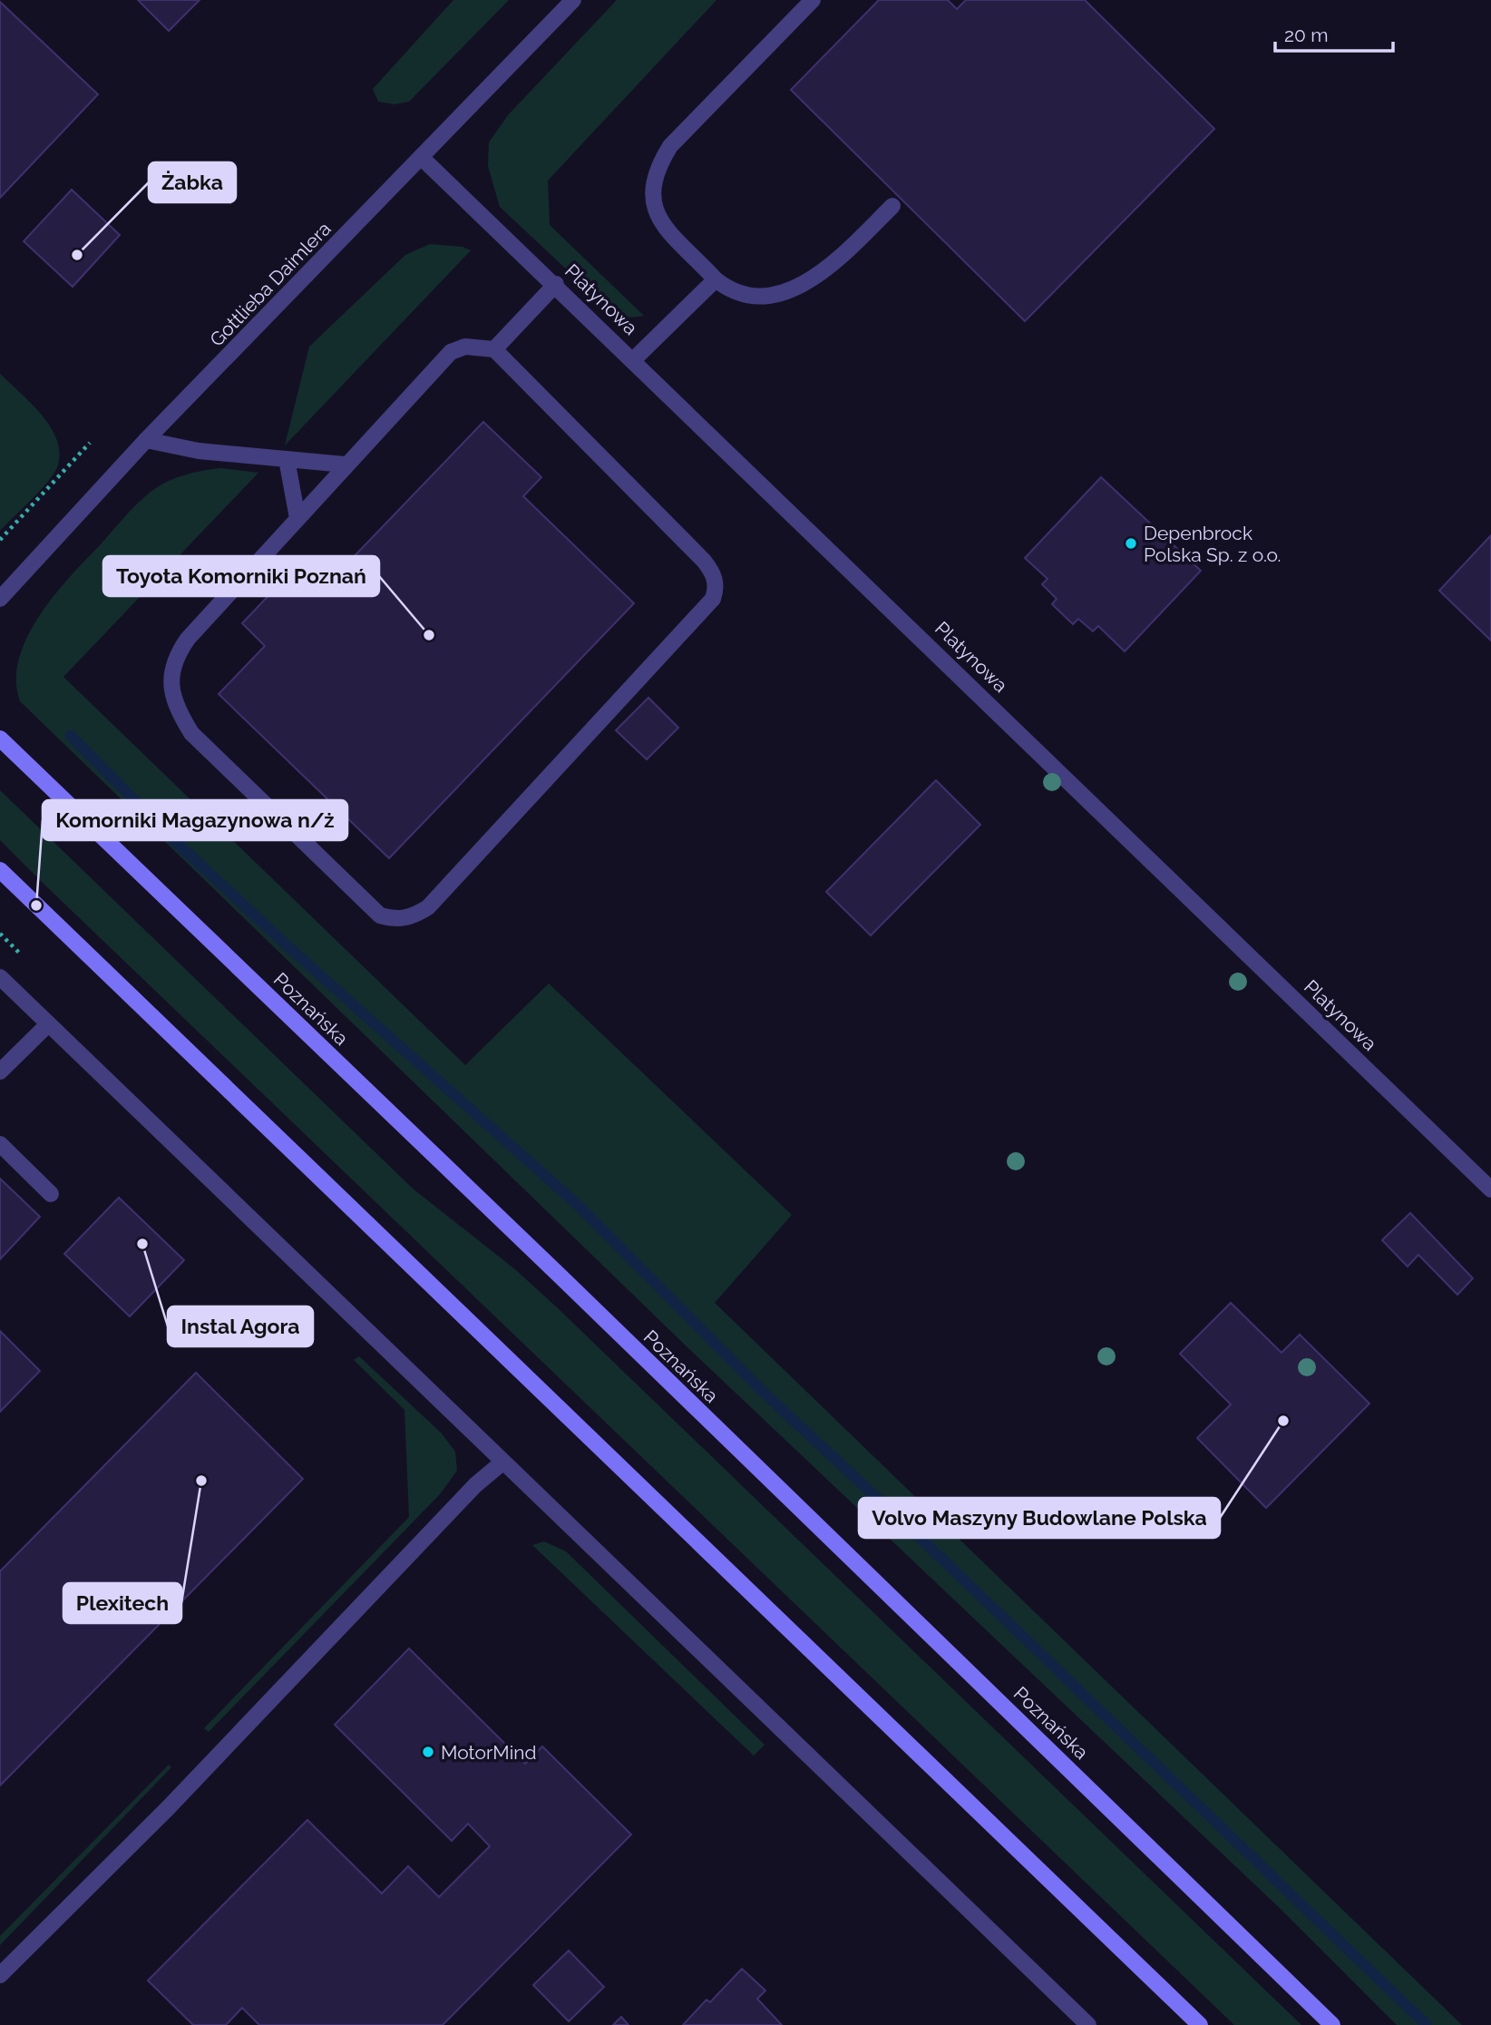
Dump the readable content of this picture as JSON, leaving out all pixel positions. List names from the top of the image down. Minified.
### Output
{"streets":{"main road":["Poznańska"],"street":["Gottlieba Daimlera","Platynowa"]},"crossings":[["Gottlieba Daimlera","Platynowa"]],"places":["Żabka","Depenbrock Polska Sp. z o.o.","Toyota Komorniki Poznań","Komorniki Magazynowa n/ż","Instal Agora","Volvo Maszyny Budowlane Polska","Plexitech","MotorMind"],"scale_bar":"20 m"}
